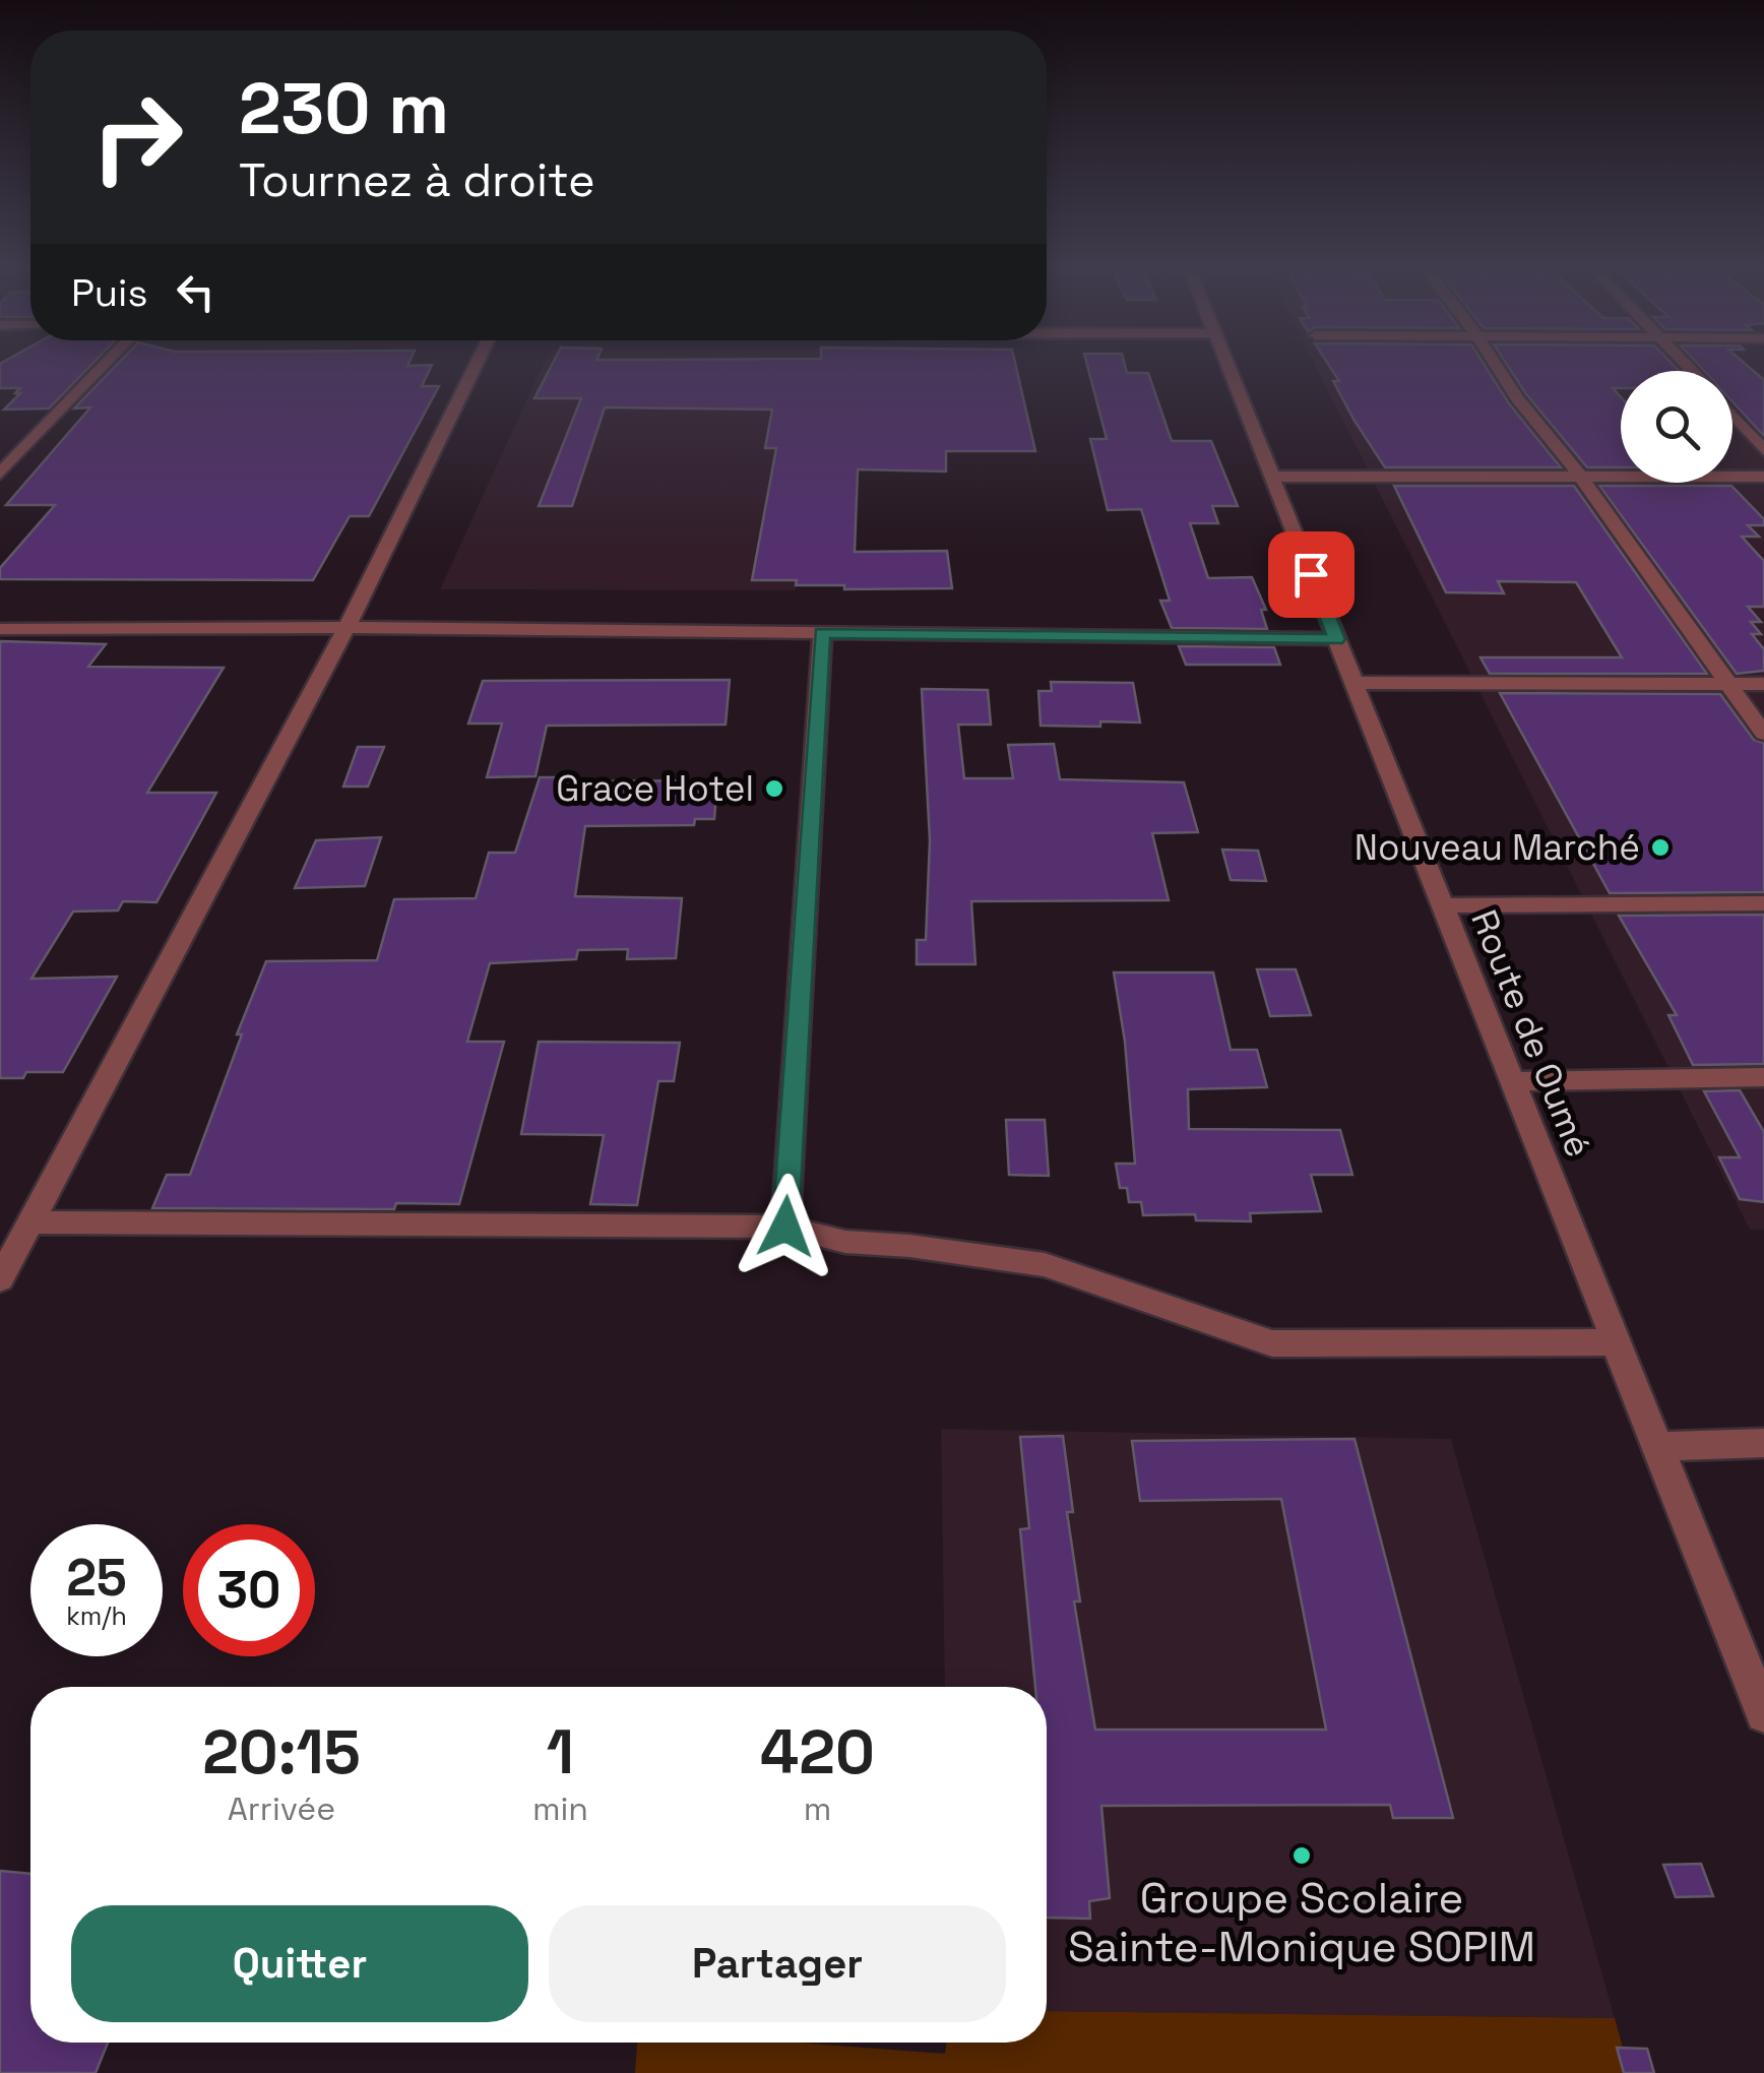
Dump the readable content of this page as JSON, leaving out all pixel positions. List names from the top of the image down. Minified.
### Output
{"streets":{"street":["Route de Oumé"]},"places":["Grace Hotel","Nouveau Marché","Groupe Scolaire Sainte-Monique SOPIM"],"page":{"turn":["230 m","Tournez à droite"],"then":"Puis","speed":"25 km/h","limit":"30","eta":["20:15","Arrivée","1","min","420","m"],"buttons":["Quitter","Partager"]}}
